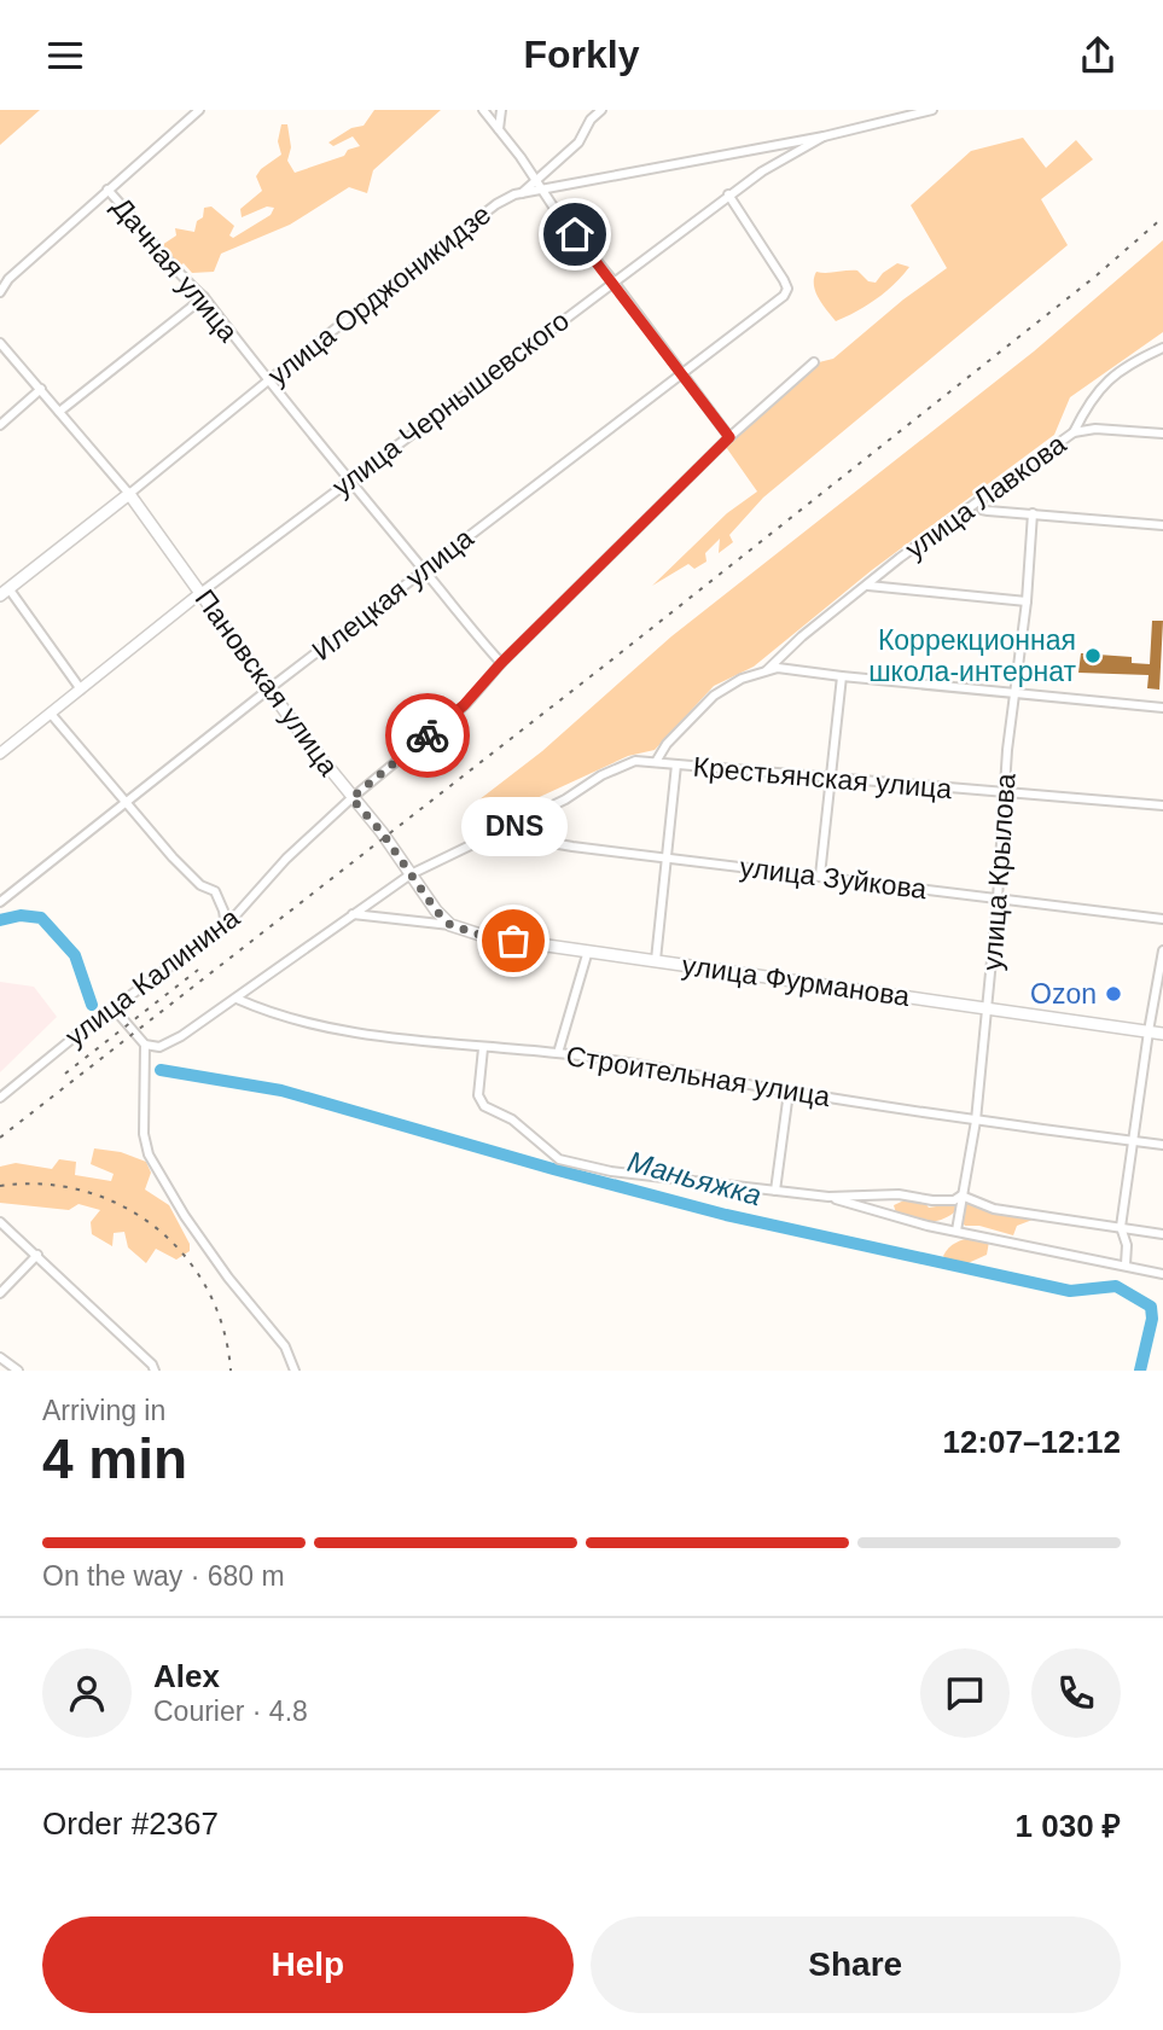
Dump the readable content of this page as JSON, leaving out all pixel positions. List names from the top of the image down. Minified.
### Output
{"streets":{"main road":["улица Орджоникидзе","Пановская улица","улица Фурманова"],"street":["Дачная улица","улица Чернышевского","улица Лавкова","Илецкая улица","Крестьянская улица","улица Крылова","улица Зуйкова","улица Калинина","Строительная улица"]},"crossings":[["Дачная улица","улица Орджоникидзе"],["Дачная улица","улица Чернышевского"],["Дачная улица","Илецкая улица"],["Дачная улица","улица Калинина"],["улица Орджоникидзе","улица Чернышевского"],["улица Орджоникидзе","Пановская улица"],["улица Чернышевского","Илецкая улица"],["улица Чернышевского","Пановская улица"],["Илецкая улица","Пановская улица"],["Пановская улица","улица Калинина"],["Пановская улица","улица Фурманова"],["Крестьянская улица","улица Крылова"],["Крестьянская улица","улица Зуйкова"],["улица Крылова","улица Зуйкова"],["улица Крылова","улица Фурманова"],["улица Крылова","Строительная улица"]],"water":["Маньяжка"],"places":["Коррекционная школа-интернат","DNS","Ozon"],"page":{"header":"Forkly","bubble":"DNS","heading":["4 min","Arriving in","12:07–12:12"],"panel":["Alex","Courier · 4.8","Order #2367","1 030 ₽"],"bar":"On the way · 680 m","buttons":["Help","Share"]}}
